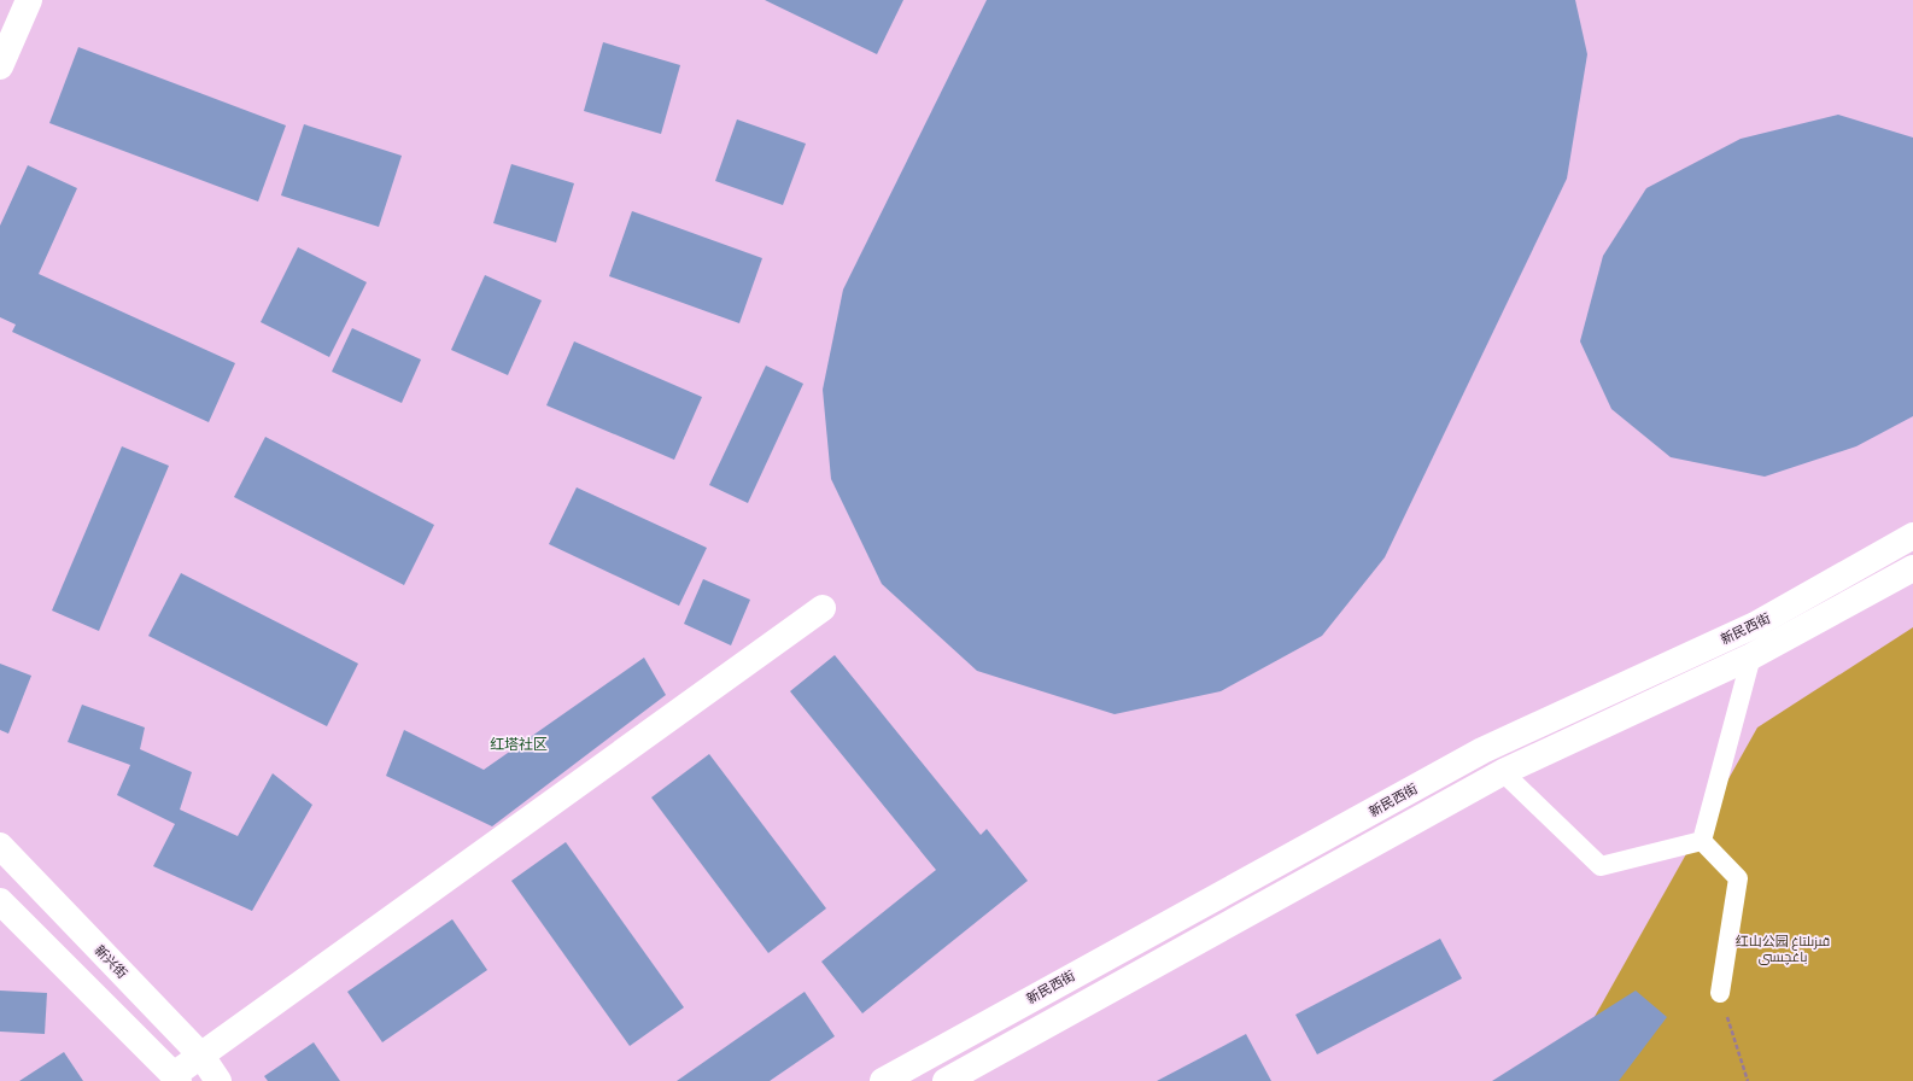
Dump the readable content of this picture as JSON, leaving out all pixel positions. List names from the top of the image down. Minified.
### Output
{"streets":{"main road":["新民西街","新兴街"]},"districts":["红塔社区"],"parks":["红山公园 قىزىلتاغ باغچىسى"]}
